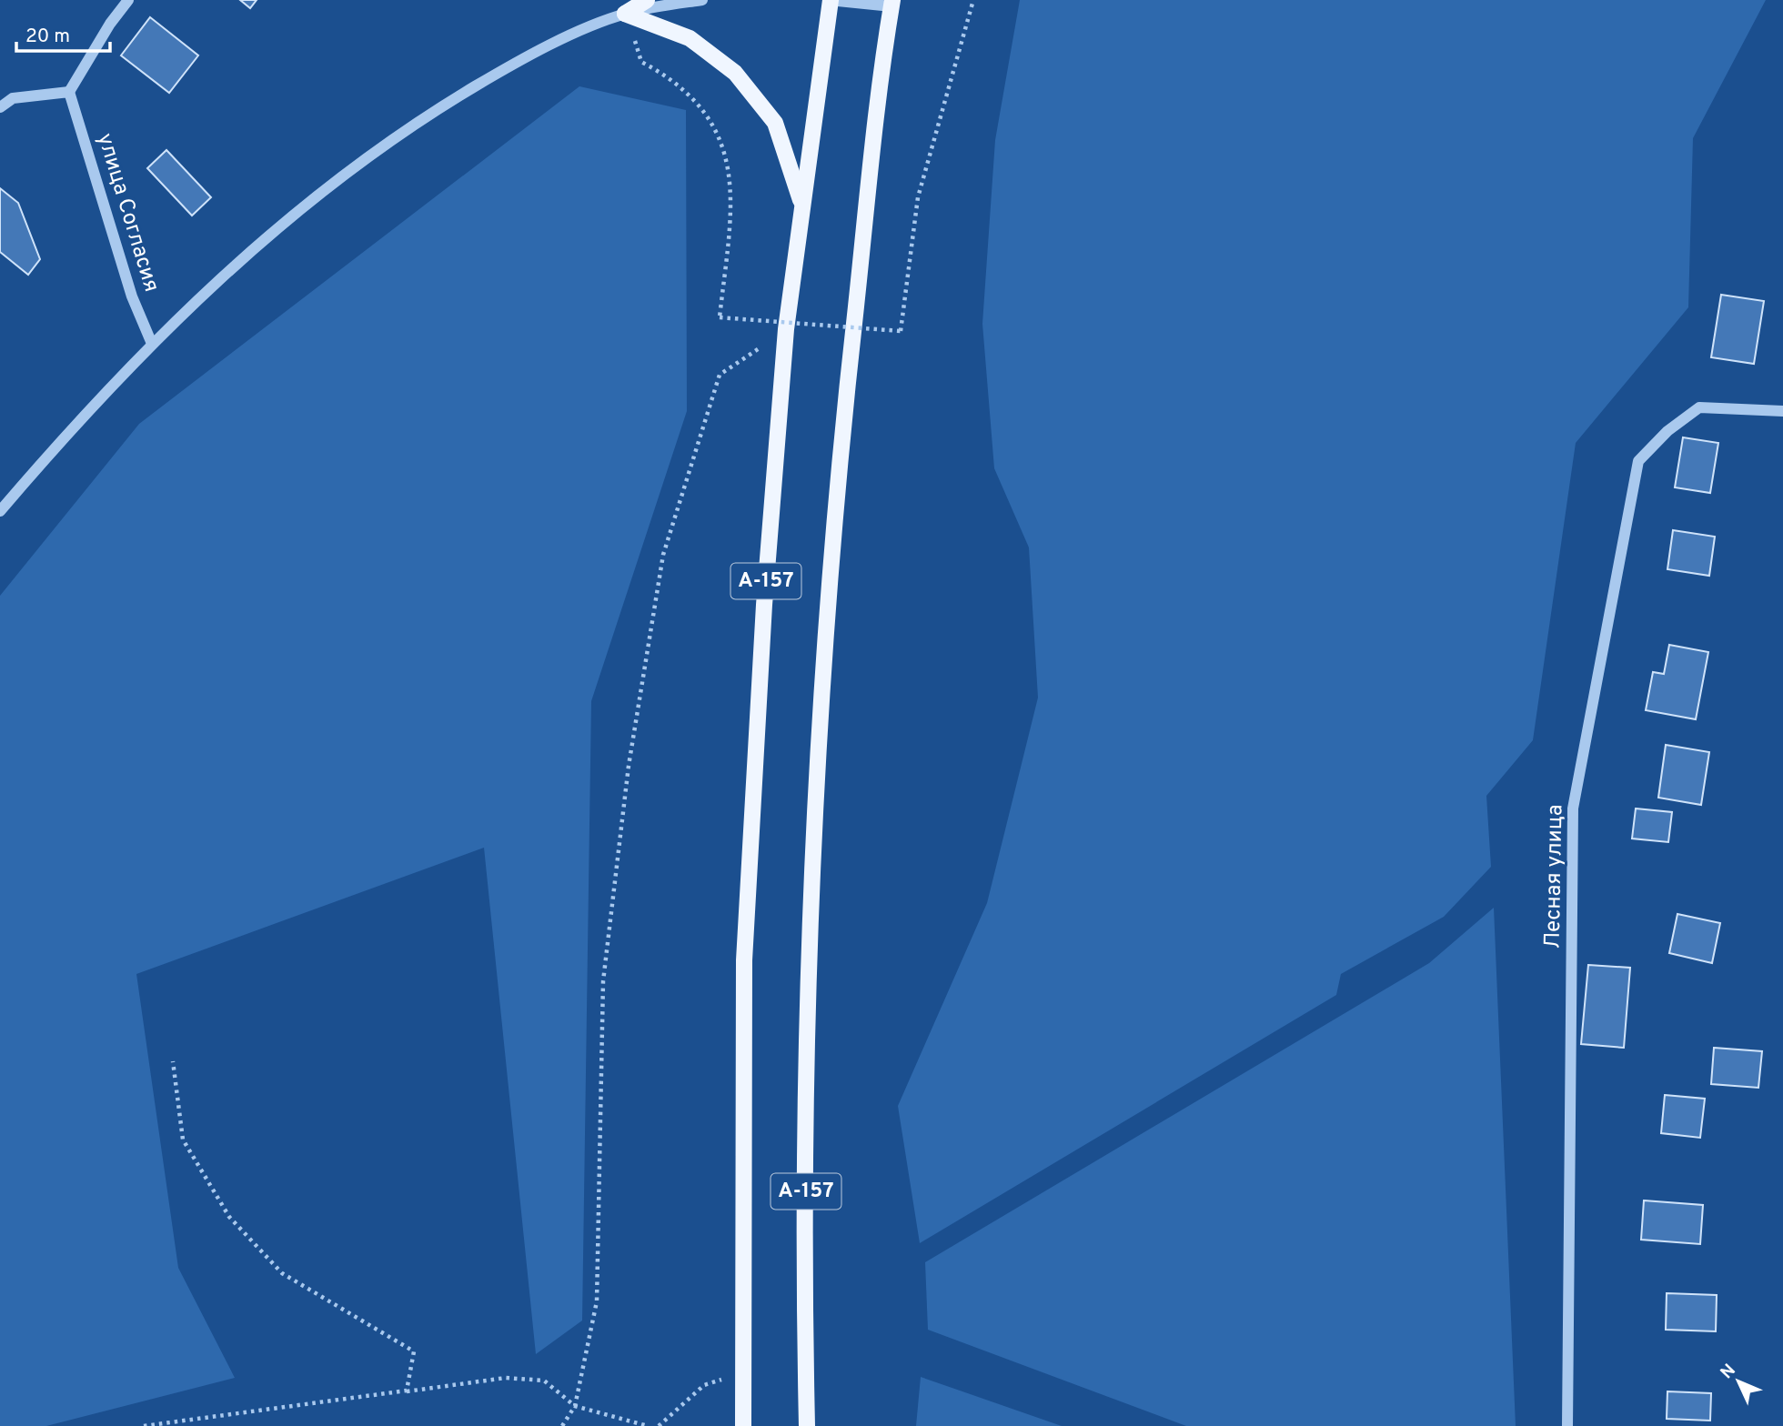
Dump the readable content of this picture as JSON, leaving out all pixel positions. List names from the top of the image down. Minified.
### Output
{"streets":{"main road":["А-157"],"street":["улица Согласия","Лесная улица"]},"scale_bar":"20 m","north":"top left"}
